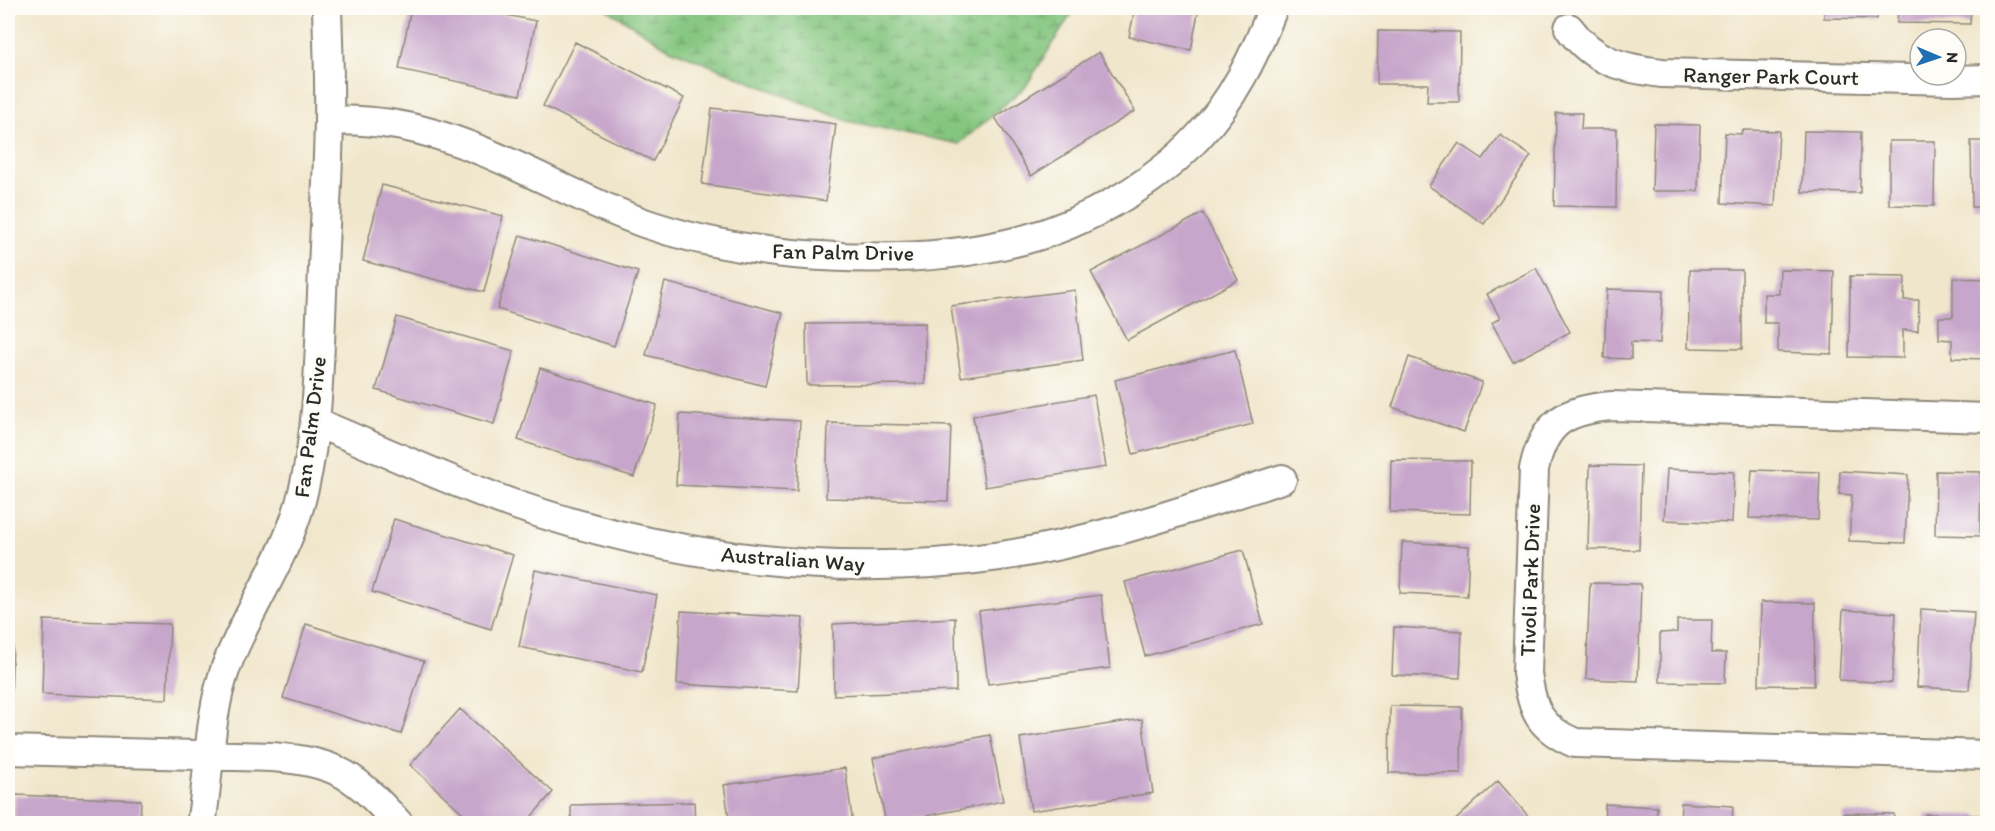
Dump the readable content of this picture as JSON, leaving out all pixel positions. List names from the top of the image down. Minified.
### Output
{"streets":{"street":["Ranger Park Court","Fan Palm Drive","Australian Way","Tivoli Park Drive"]},"crossings":[["Fan Palm Drive","Australian Way"]],"north":"right"}
